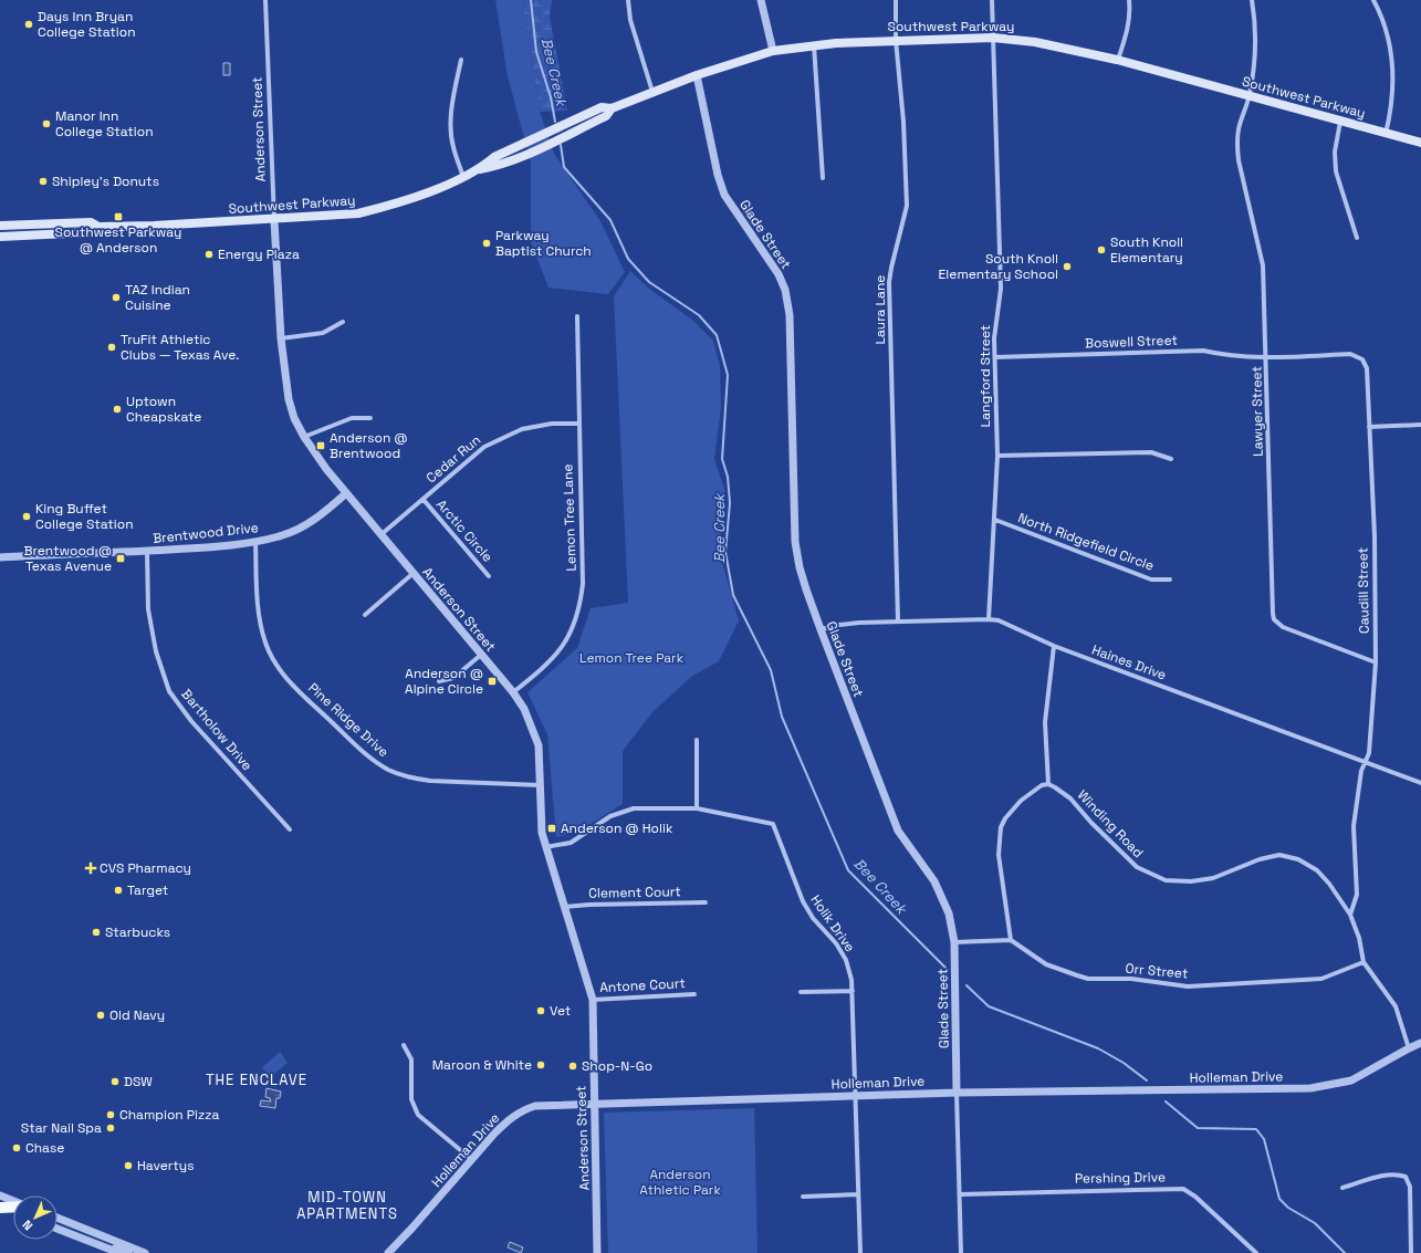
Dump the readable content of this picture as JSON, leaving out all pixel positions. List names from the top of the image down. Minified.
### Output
{"streets":{"main road":["Southwest Parkway"],"street":["Anderson Street","Glade Street","Laura Lane","Boswell Street","Langford Street","Lawyer Street","Cedar Run","Lemon Tree Lane","Arctic Circle","Brentwood Drive","North Ridgefield Circle","Caudill Street","Haines Drive","Pine Ridge Drive","Bartholow Drive","Winding Road","Clement Court","Holik Drive","Orr Street","Antone Court","Holleman Drive","Pershing Drive"]},"crossings":[["Southwest Parkway","Anderson Street"],["Southwest Parkway","Glade Street"],["Southwest Parkway","Laura Lane"],["Southwest Parkway","Langford Street"],["Southwest Parkway","Lawyer Street"],["Anderson Street","Cedar Run"],["Anderson Street","Lemon Tree Lane"],["Anderson Street","Brentwood Drive"],["Anderson Street","Pine Ridge Drive"],["Anderson Street","Clement Court"],["Anderson Street","Holik Drive"],["Anderson Street","Antone Court"],["Anderson Street","Holleman Drive"],["Glade Street","Haines Drive"],["Glade Street","Holleman Drive"],["Glade Street","Pershing Drive"],["Laura Lane","Haines Drive"],["Boswell Street","Langford Street"],["Boswell Street","Lawyer Street"],["Boswell Street","Caudill Street"],["Langford Street","North Ridgefield Circle"],["Langford Street","Haines Drive"],["Lawyer Street","Caudill Street"],["Cedar Run","Lemon Tree Lane"],["Cedar Run","Arctic Circle"],["Brentwood Drive","Pine Ridge Drive"],["Brentwood Drive","Bartholow Drive"],["Caudill Street","Haines Drive"],["Caudill Street","Winding Road"],["Winding Road","Orr Street"],["Winding Road","Holleman Drive"],["Holik Drive","Holleman Drive"]],"districts":["THE ENCLAVE","MID-TOWN APARTMENTS"],"water":["Bee Creek"],"parks":["Lemon Tree Park","Anderson Athletic Park"],"places":{"other":["Days Inn Bryan College Station","Manor Inn College Station","Shipley's Donuts","Parkway Baptist Church","South Knoll Elementary","Energy Plaza","South Knoll Elementary School","TAZ Indian Cuisine","TruFit Athletic Clubs — Texas Ave.","Uptown Cheapskate","King Buffet College Station","Target","Starbucks","Vet","Old Navy","Maroon & White","Shop-N-Go","DSW","Champion Pizza","Star Nail Spa","Chase","Havertys"],"transit":["Southwest Parkway @ Anderson","Anderson @ Brentwood","Brentwood @ Texas Avenue","Anderson @ Alpine Circle","Anderson @ Holik"],"health":["CVS Pharmacy"]},"north":"bottom left"}
